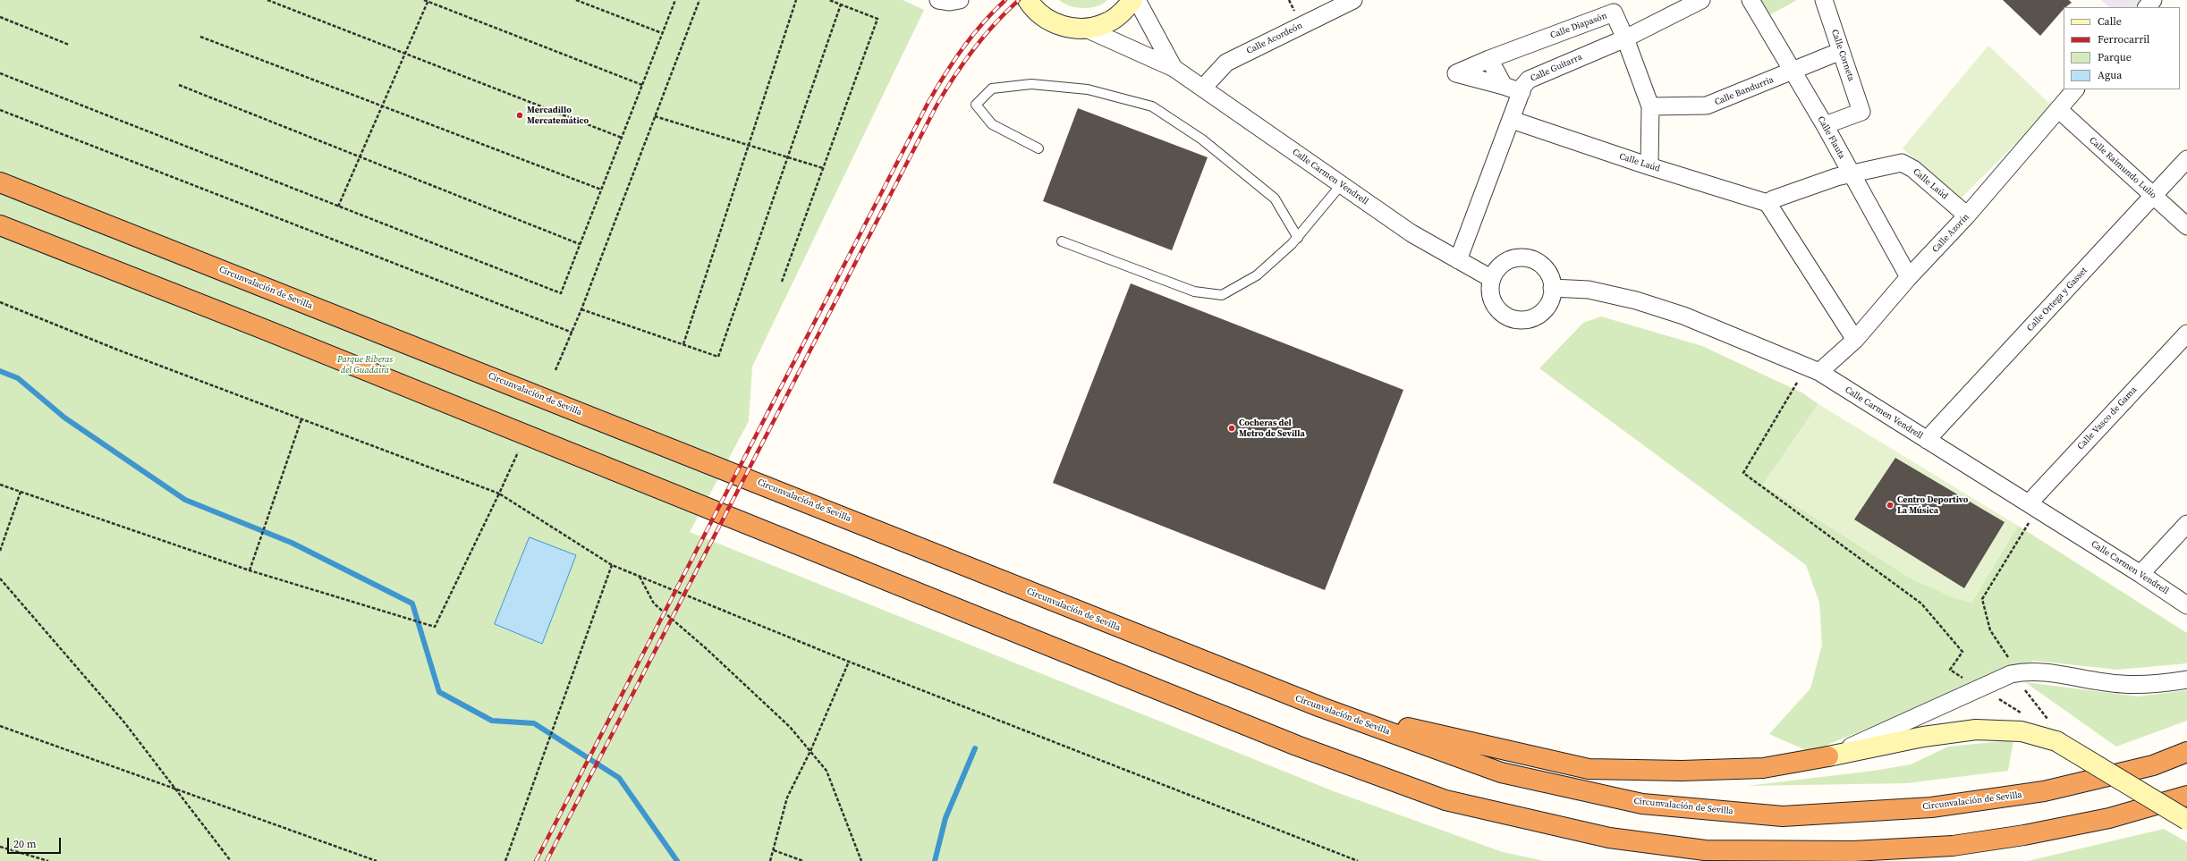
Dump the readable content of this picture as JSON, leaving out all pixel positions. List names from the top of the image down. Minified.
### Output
{"streets":{"highway":["Circunvalación de Sevilla"],"street":["Calle Diapasón","Calle Acordeón","Calle Corneta","Calle Guitarra","Calle Bandurria","Calle Flauta","Calle Laúd","Calle Raimundo Lulio","Calle Carmen Vendrell","Calle Azorín","Calle Ortega y Gasset","Calle Vasco de Gama"]},"crossings":[["Calle Diapasón","Calle Guitarra"],["Calle Diapasón","Calle Bandurria"],["Calle Acordeón","Calle Carmen Vendrell"],["Calle Corneta","Calle Bandurria"],["Calle Corneta","Calle Flauta"],["Calle Guitarra","Calle Laúd"],["Calle Guitarra","Calle Carmen Vendrell"],["Calle Bandurria","Calle Flauta"],["Calle Flauta","Calle Laúd"],["Calle Flauta","Calle Azorín"],["Calle Laúd","Calle Azorín"],["Calle Raimundo Lulio","Calle Azorín"],["Calle Raimundo Lulio","Calle Ortega y Gasset"],["Calle Carmen Vendrell","Calle Azorín"],["Calle Carmen Vendrell","Calle Ortega y Gasset"],["Calle Carmen Vendrell","Calle Vasco de Gama"]],"parks":["Parque Riberas del Guadaira"],"places":["Mercadillo Mercatemático","Cocheras del Metro de Sevilla","Centro Deportivo La Música"],"legend":["Calle","Ferrocarril","Parque","Agua"],"scale_bar":"20 m"}
